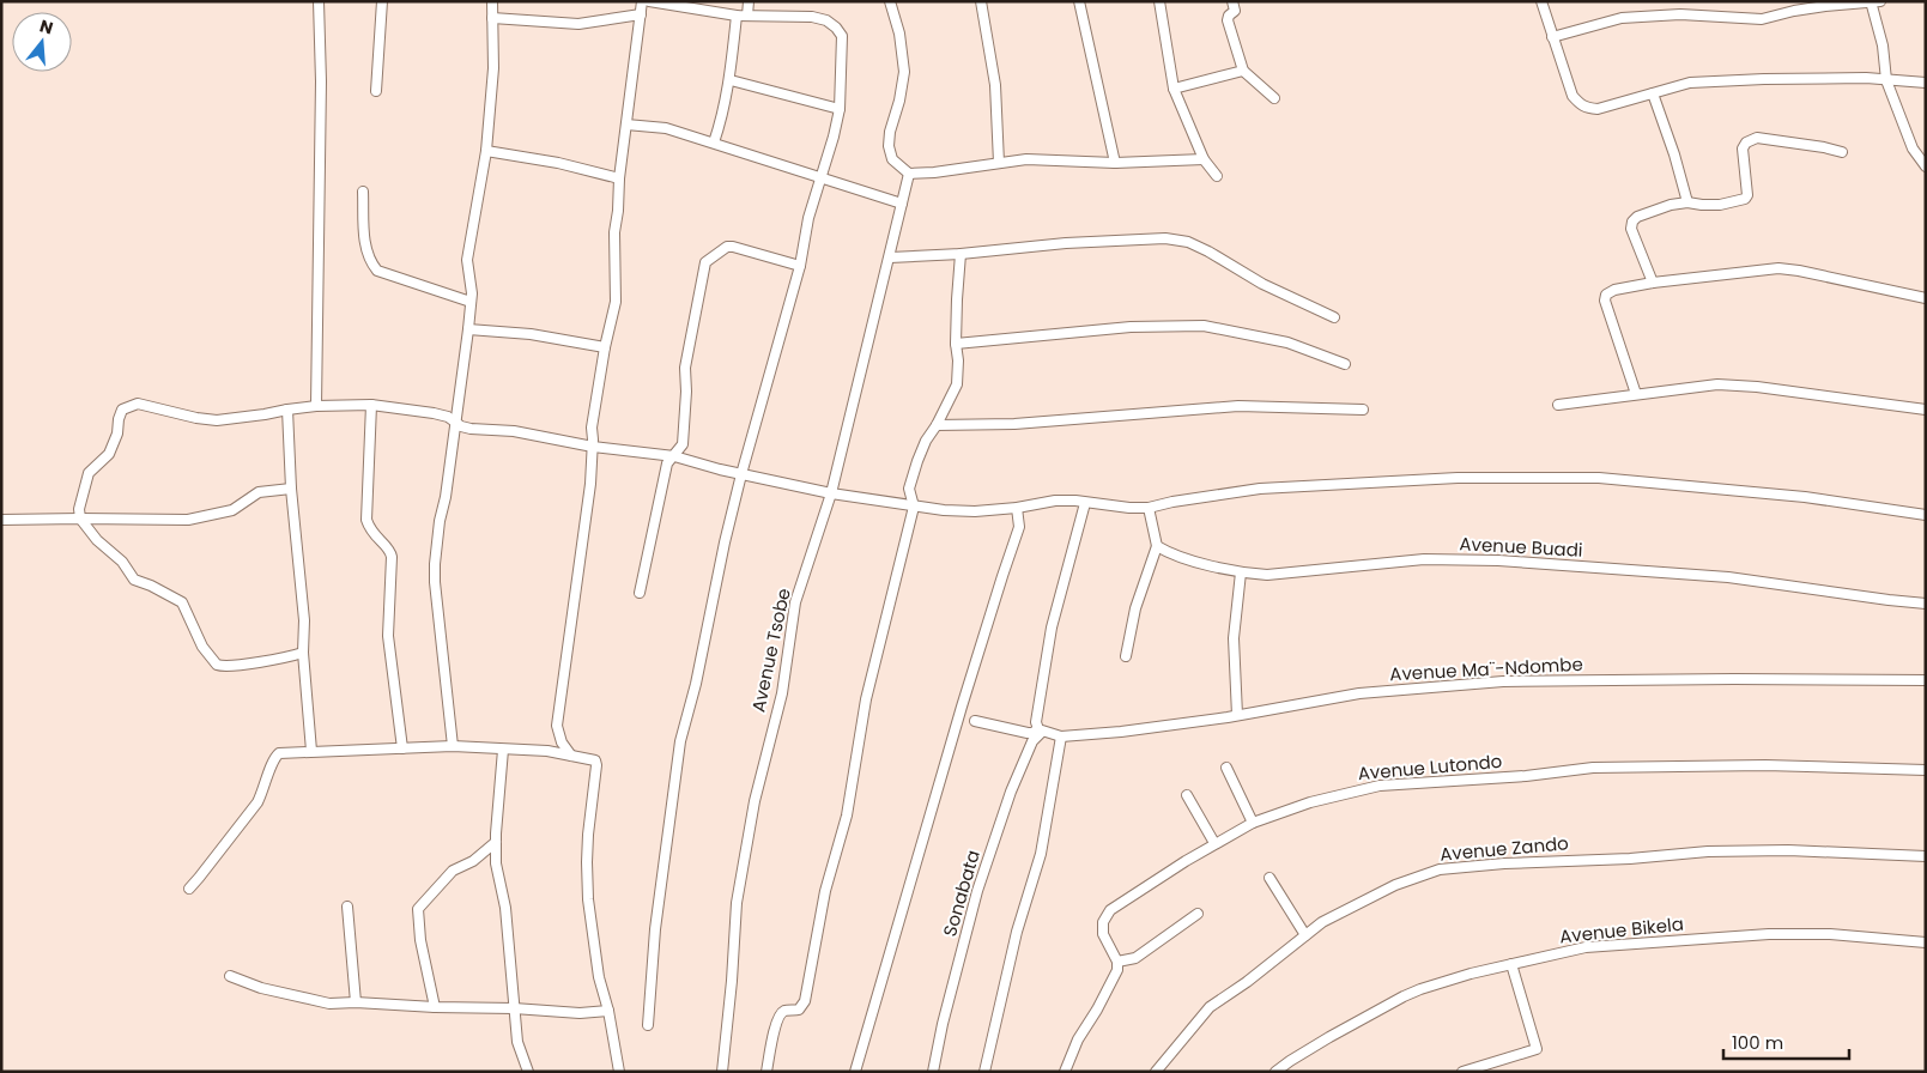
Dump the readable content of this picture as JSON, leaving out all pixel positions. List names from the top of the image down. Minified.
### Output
{"streets":{"street":["Avenue Buadi","Avenue Tsobe","Avenue Ma¨-Ndombe","Avenue Lutondo","Avenue Zando","Sonabata","Avenue Bikela"]},"scale_bar":"100 m","north":"top"}
